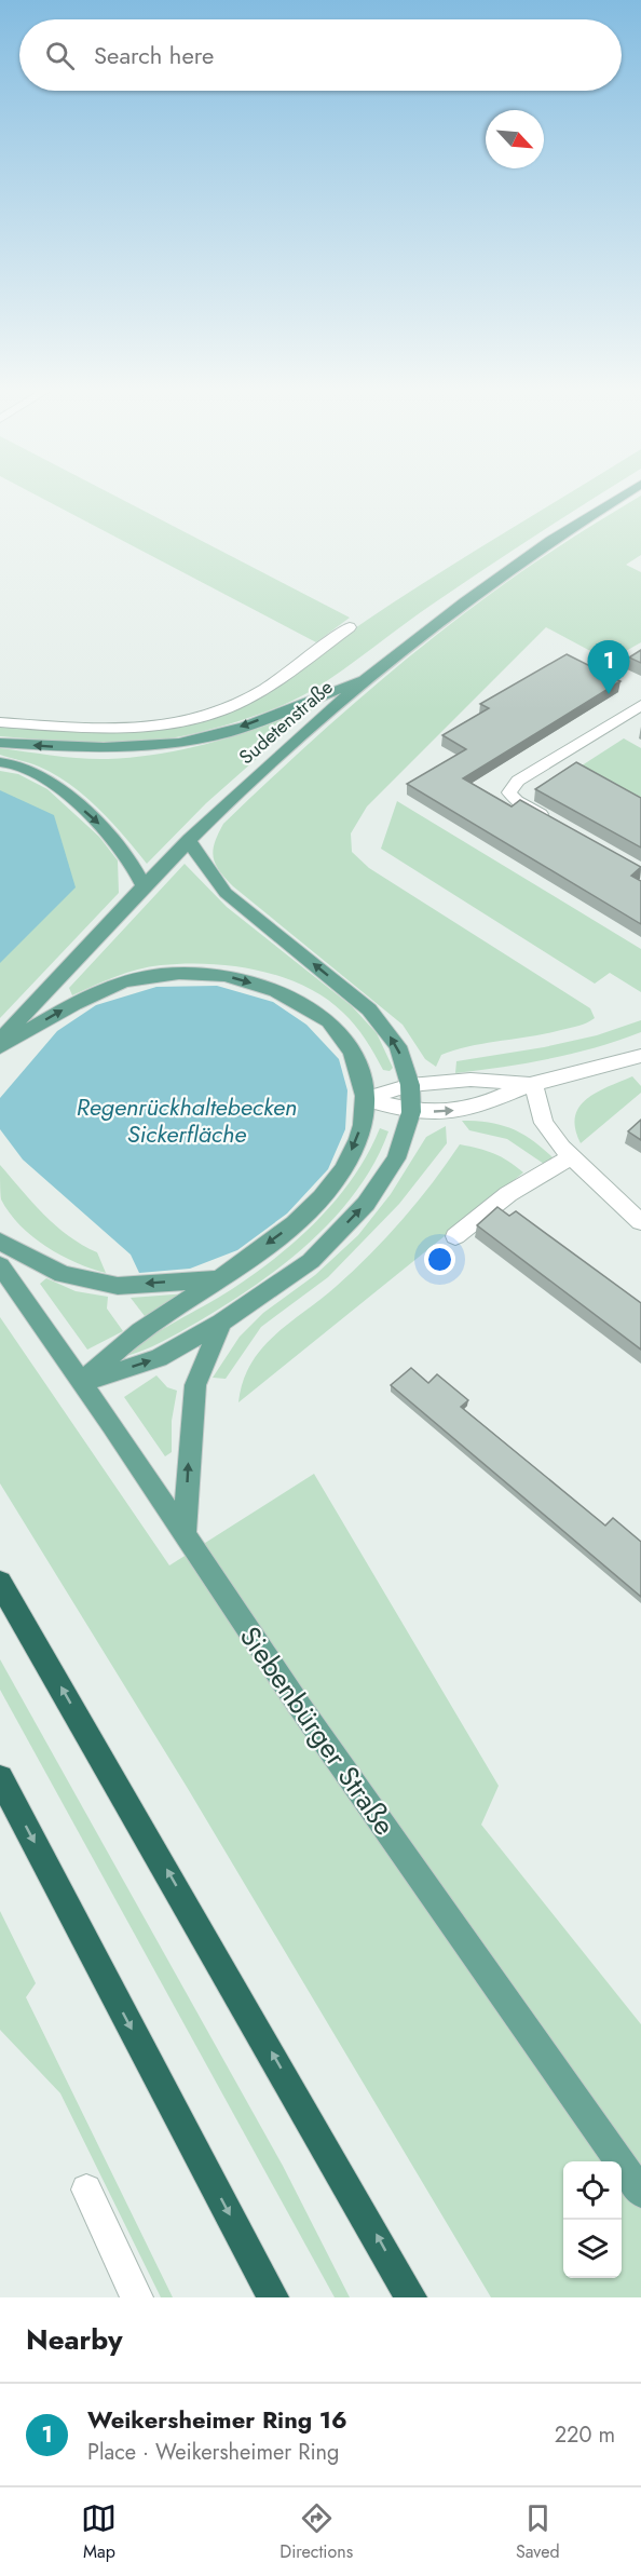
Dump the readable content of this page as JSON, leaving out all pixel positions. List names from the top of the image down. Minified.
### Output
{"streets":{"main road":["Sudetenstraße","Siebenbürger Straße"]},"water":["Regenrückhaltebecken Sickerfläche"],"north":"bottom right","page":{"search":"Search here","pins":"1","heading":"Nearby","list":[{"mark":"1","name":"Weikersheimer Ring 16","note":"Place · Weikersheimer Ring","value":"220 m"}],"nav":["Map","Directions","Saved"]}}
